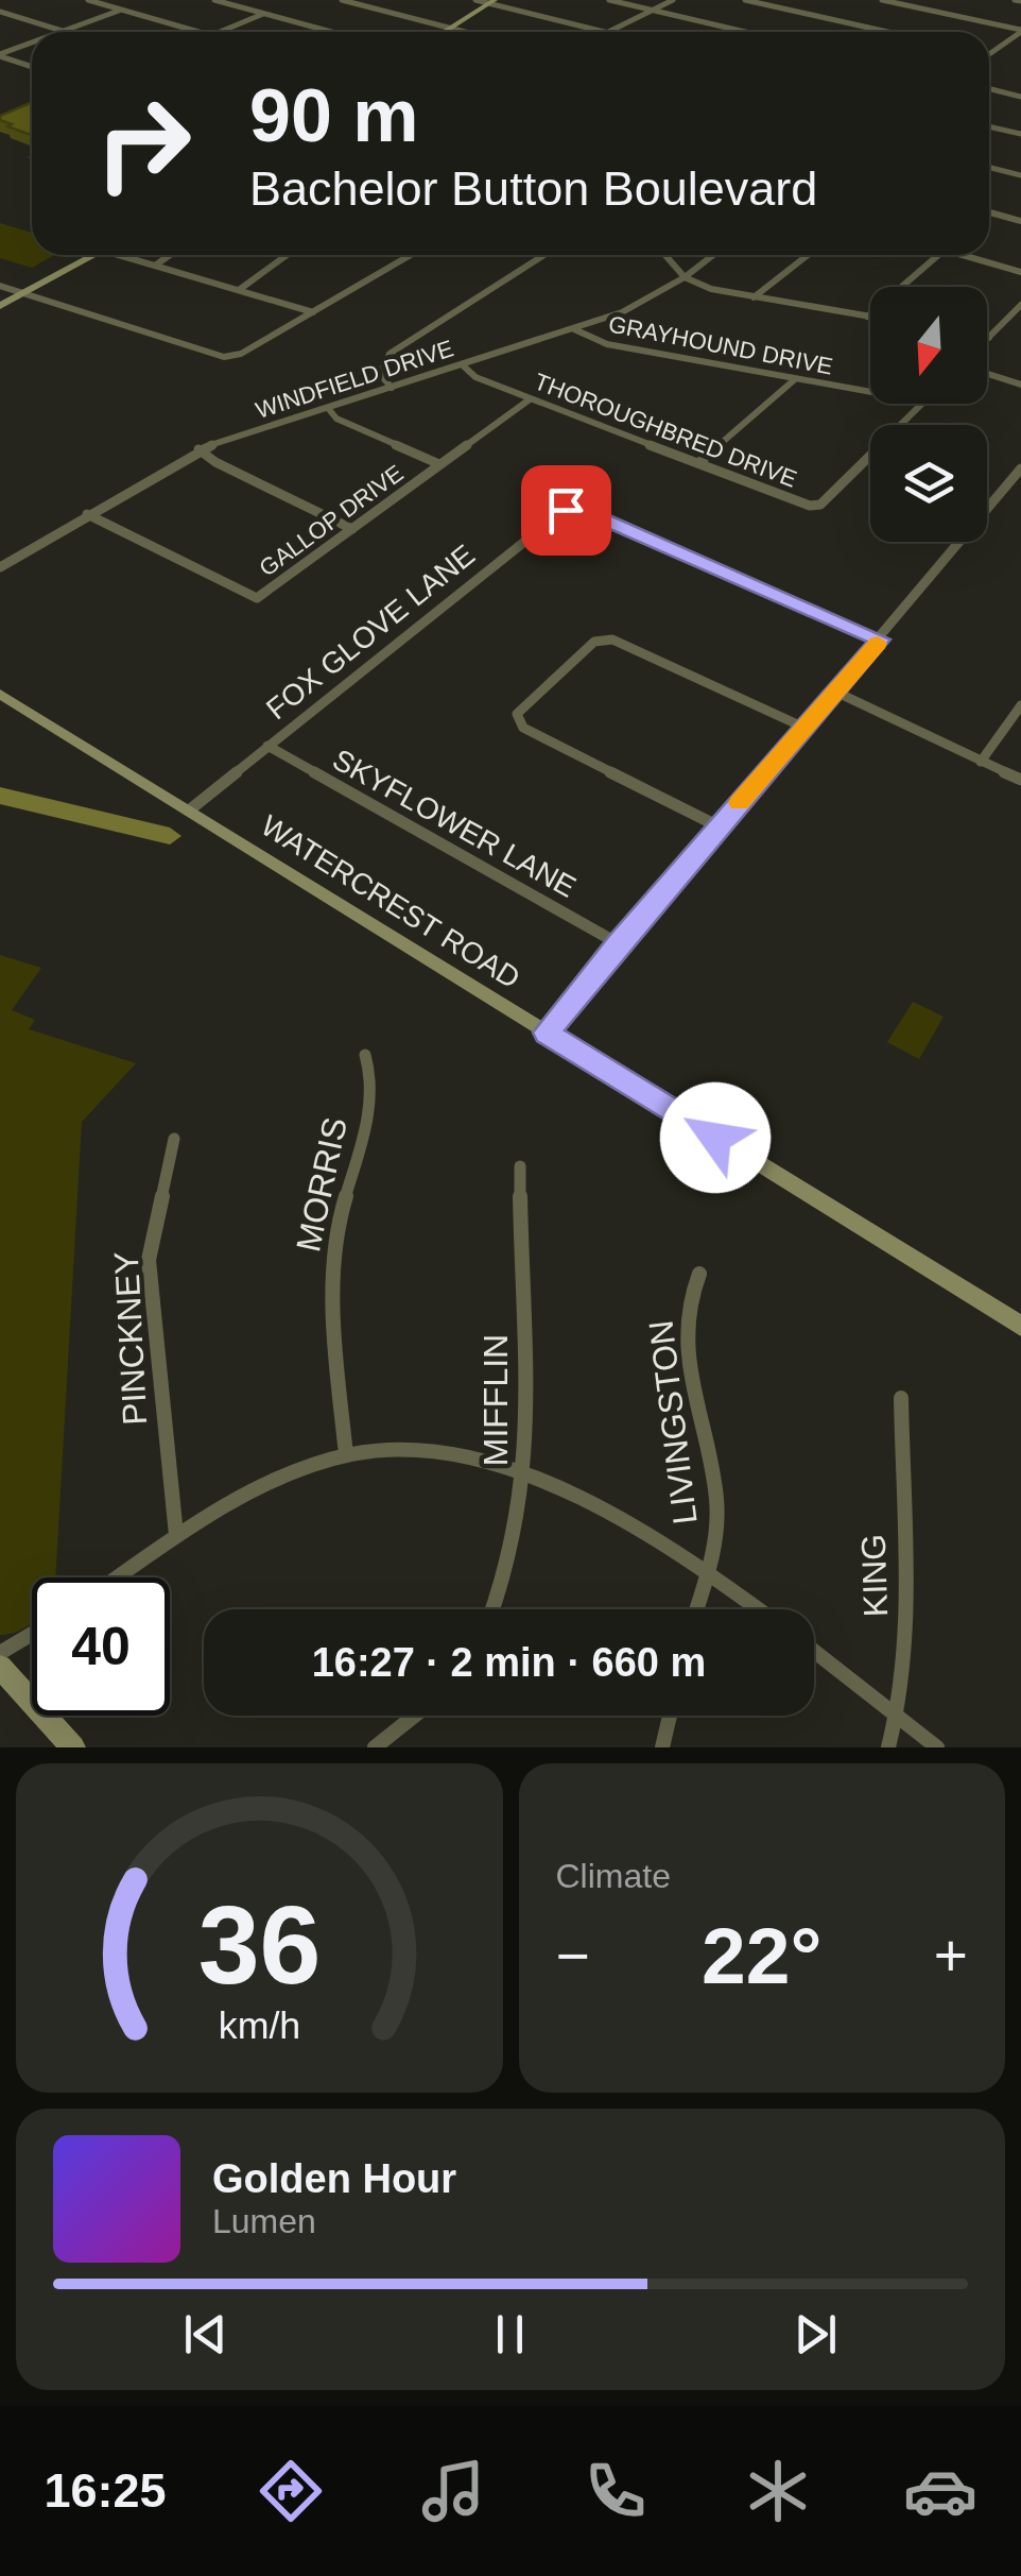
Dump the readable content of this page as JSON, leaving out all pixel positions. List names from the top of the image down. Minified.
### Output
{"streets":{"street":["GRAYHOUND DRIVE","WINDFIELD DRIVE","THOROUGHBRED DRIVE","GALLOP DRIVE","FOX GLOVE LANE","SKYFLOWER LANE","WATERCREST ROAD","MORRIS","PINCKNEY","MIFFLIN","LIVINGSTON","KING"]},"crossings":[["GRAYHOUND DRIVE","WINDFIELD DRIVE"],["WINDFIELD DRIVE","THOROUGHBRED DRIVE"],["WINDFIELD DRIVE","GALLOP DRIVE"],["THOROUGHBRED DRIVE","GALLOP DRIVE"],["FOX GLOVE LANE","SKYFLOWER LANE"],["FOX GLOVE LANE","WATERCREST ROAD"]],"north":"bottom","page":{"turn":["90 m","Bachelor Button Boulevard"],"limit":"40","trip":"16:27 · 2 min · 660 m","tile":"Climate","heat":["−","22°","+"],"song":["Golden Hour","Lumen"],"tabs":"16:25","gauge":["36","km/h"]}}
